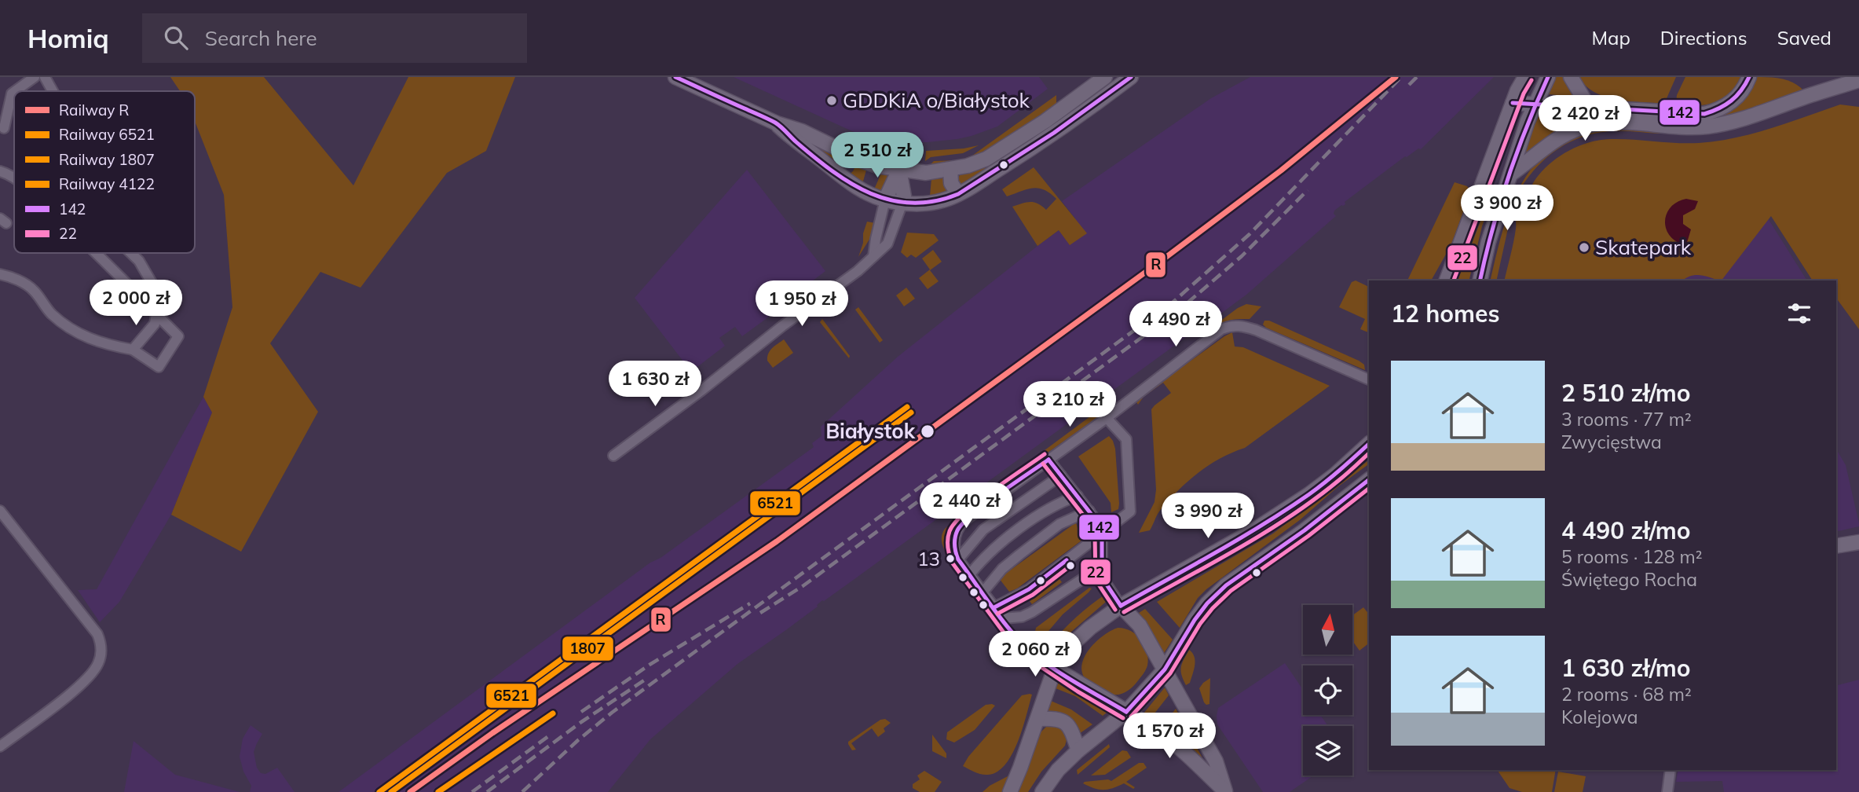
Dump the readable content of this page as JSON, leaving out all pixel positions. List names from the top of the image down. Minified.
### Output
{"places":["GDDKiA o/Białystok","Skatepark","Białystok","13"],"lines":["rail line R","transit line 142","transit line 22","rail line 6521","rail line 1807","rail line 4122"],"legend":["Railway R","Railway 6521","Railway 1807","Railway 4122","142","22"],"north":"top","page":{"header":"Homiq","search":"Search here","nav":["Map","Directions","Saved"],"price":["2 420 zł","2 510 zł","3 900 zł","2 000 zł","1 950 zł","4 490 zł","1 630 zł","3 210 zł","2 440 zł","3 990 zł","2 060 zł","1 570 zł"],"heading":"12 homes","list":[{"name":"2 510 zł/mo","note":"3 rooms · 77 m² · Zwycięstwa"},{"name":"4 490 zł/mo","note":"5 rooms · 128 m² · Świętego Rocha"},{"name":"1 630 zł/mo","note":"2 rooms · 68 m² · Kolejowa"}]}}
